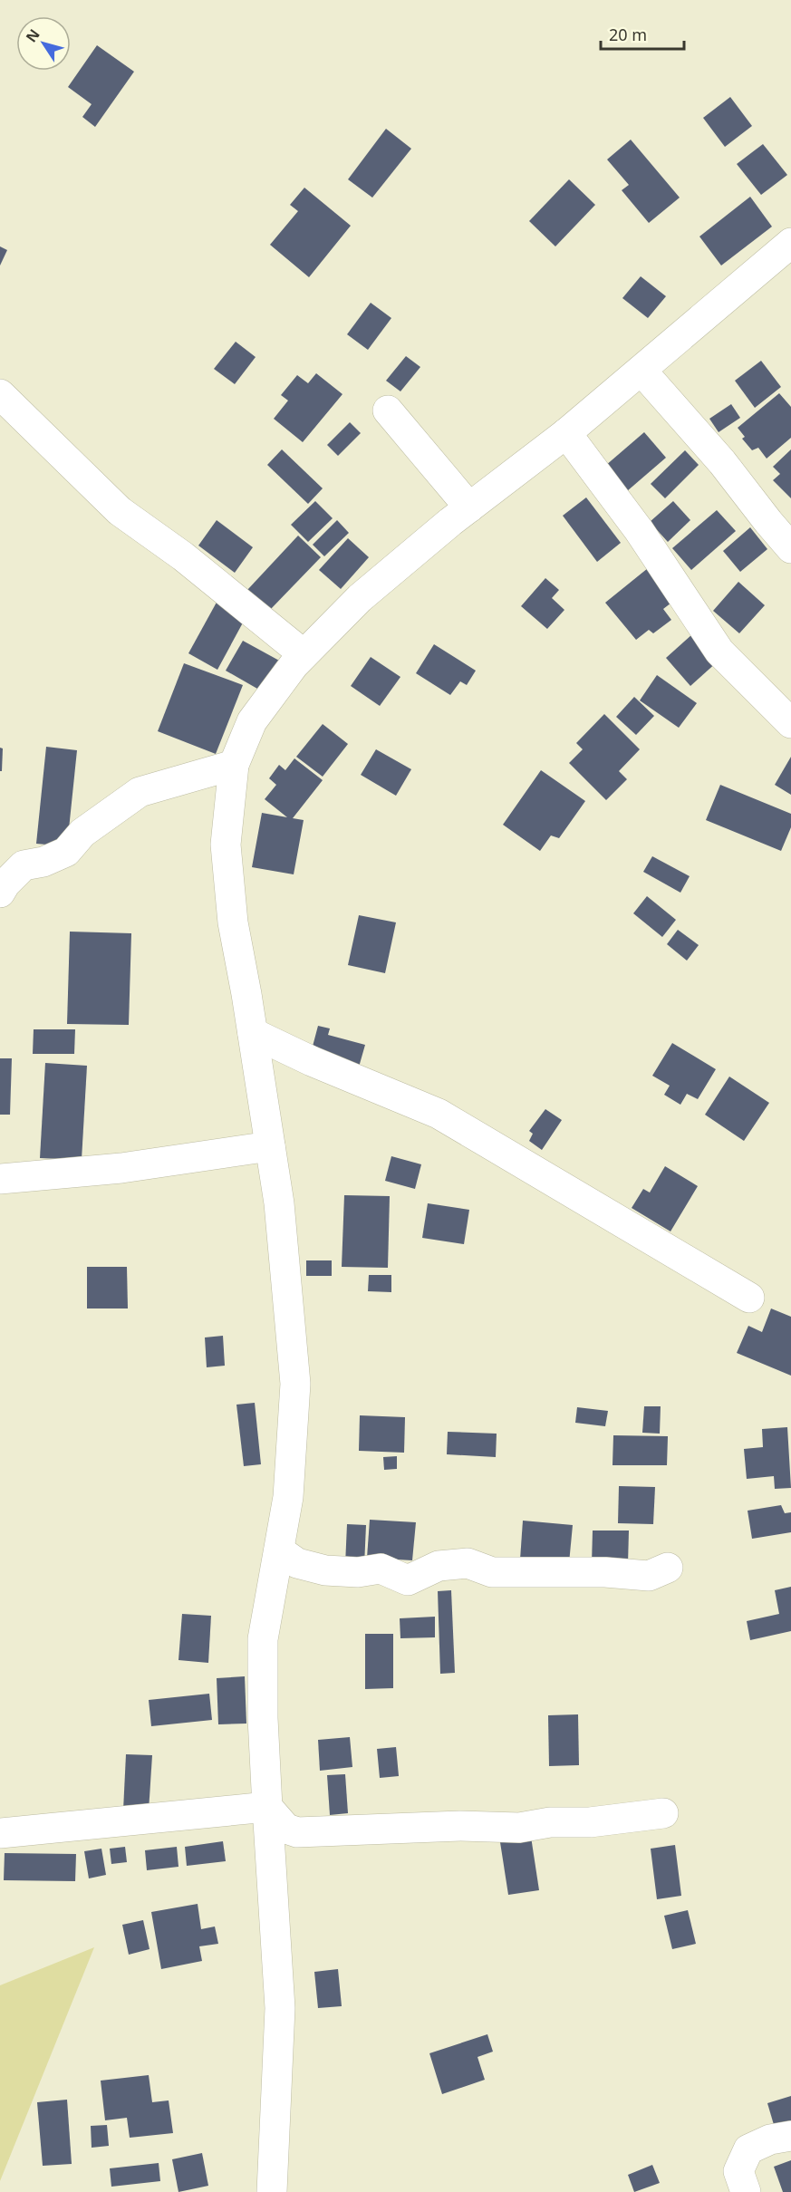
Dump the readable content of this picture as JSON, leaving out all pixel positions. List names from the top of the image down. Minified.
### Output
{"scale_bar":"20 m","north":"top left"}
